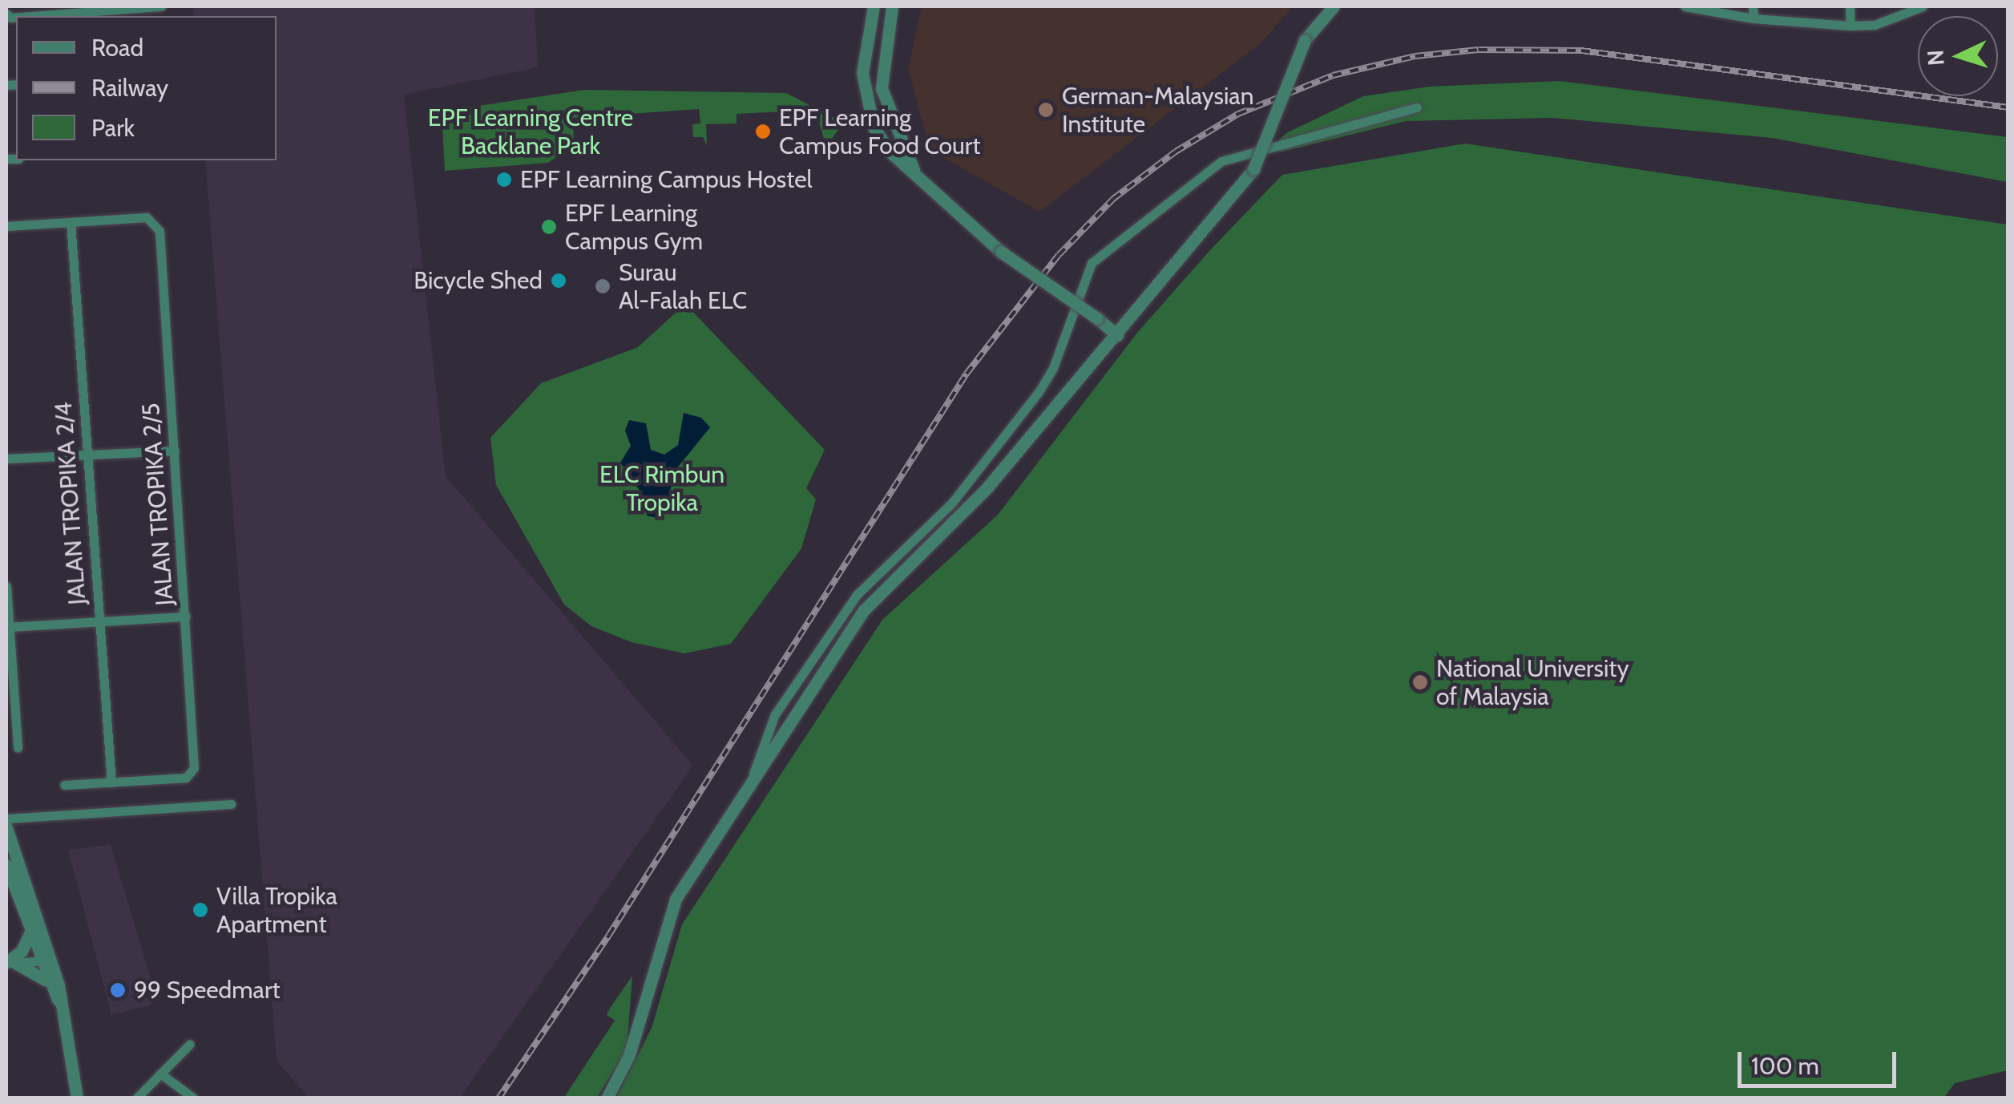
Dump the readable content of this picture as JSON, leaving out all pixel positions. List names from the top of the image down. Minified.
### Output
{"streets":{"street":["JALAN TROPIKA 2/4","JALAN TROPIKA 2/5"]},"crossings":[["JALAN TROPIKA 2/4","JALAN TROPIKA 2/5"]],"parks":["EPF Learning Centre Backlane Park","ELC Rimbun Tropika"],"places":["German-Malaysian Institute","EPF Learning Campus Food Court","EPF Learning Campus Hostel","EPF Learning Campus Gym","Bicycle Shed","Surau Al-Falah ELC","National University of Malaysia","Villa Tropika Apartment","99 Speedmart"],"legend":["Road","Railway","Park"],"scale_bar":"100 m","north":"left"}
